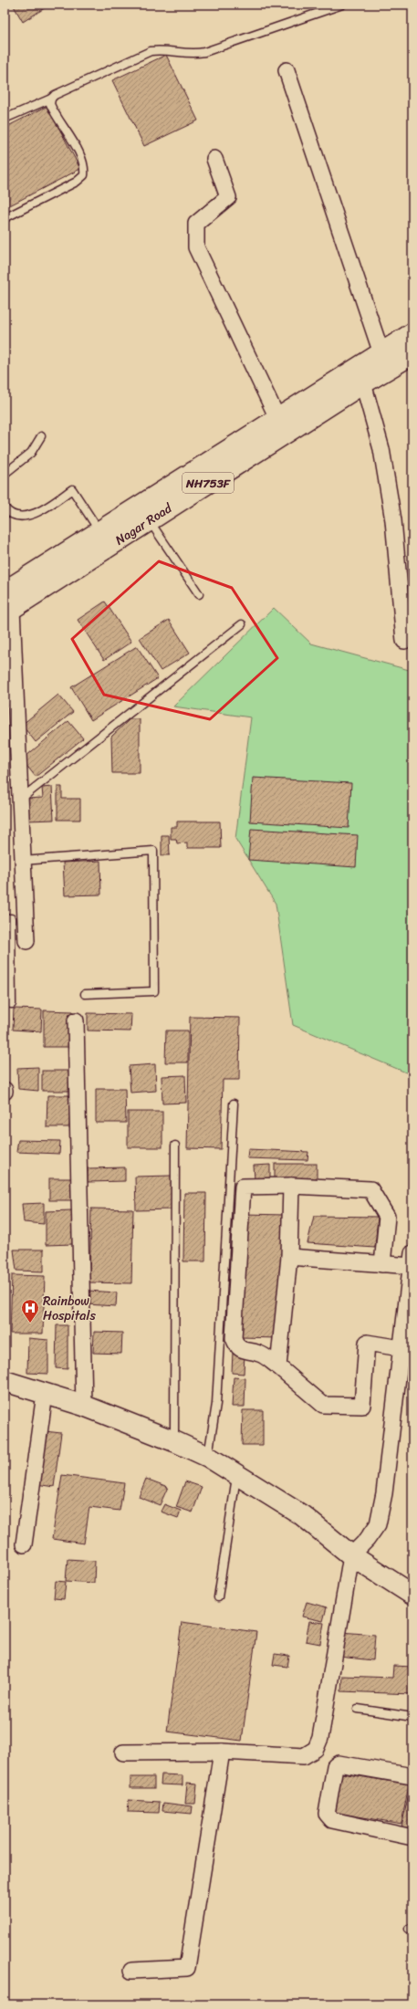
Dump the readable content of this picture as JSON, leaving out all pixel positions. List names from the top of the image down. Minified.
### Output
{"streets":{"main road":["NH753F","Nagar Road"]},"places":{"hospital":["Rainbow Hospitals"]}}
